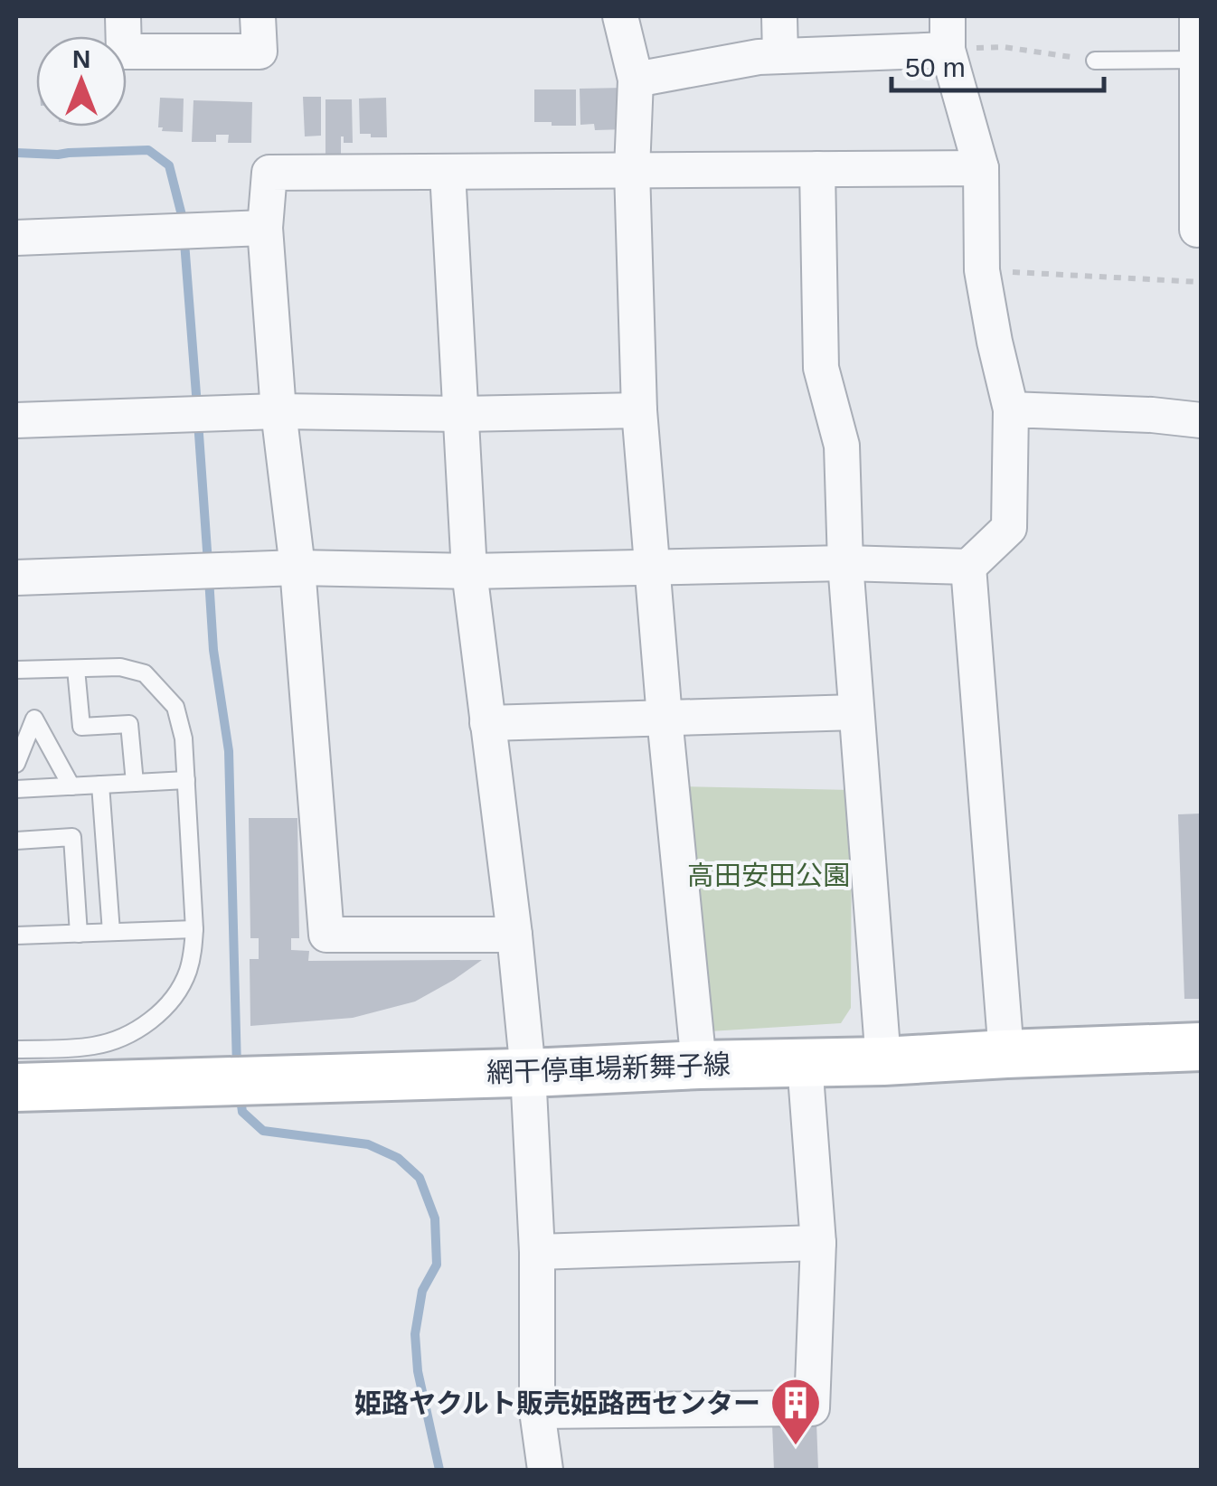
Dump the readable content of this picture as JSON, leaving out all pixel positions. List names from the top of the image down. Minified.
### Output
{"streets":{"main road":["網干停車場新舞子線"]},"parks":["高田安田公園"],"places":{"building":["姫路ヤクルト販売姫路西センター"]},"scale_bar":"50 m","north":"top"}
